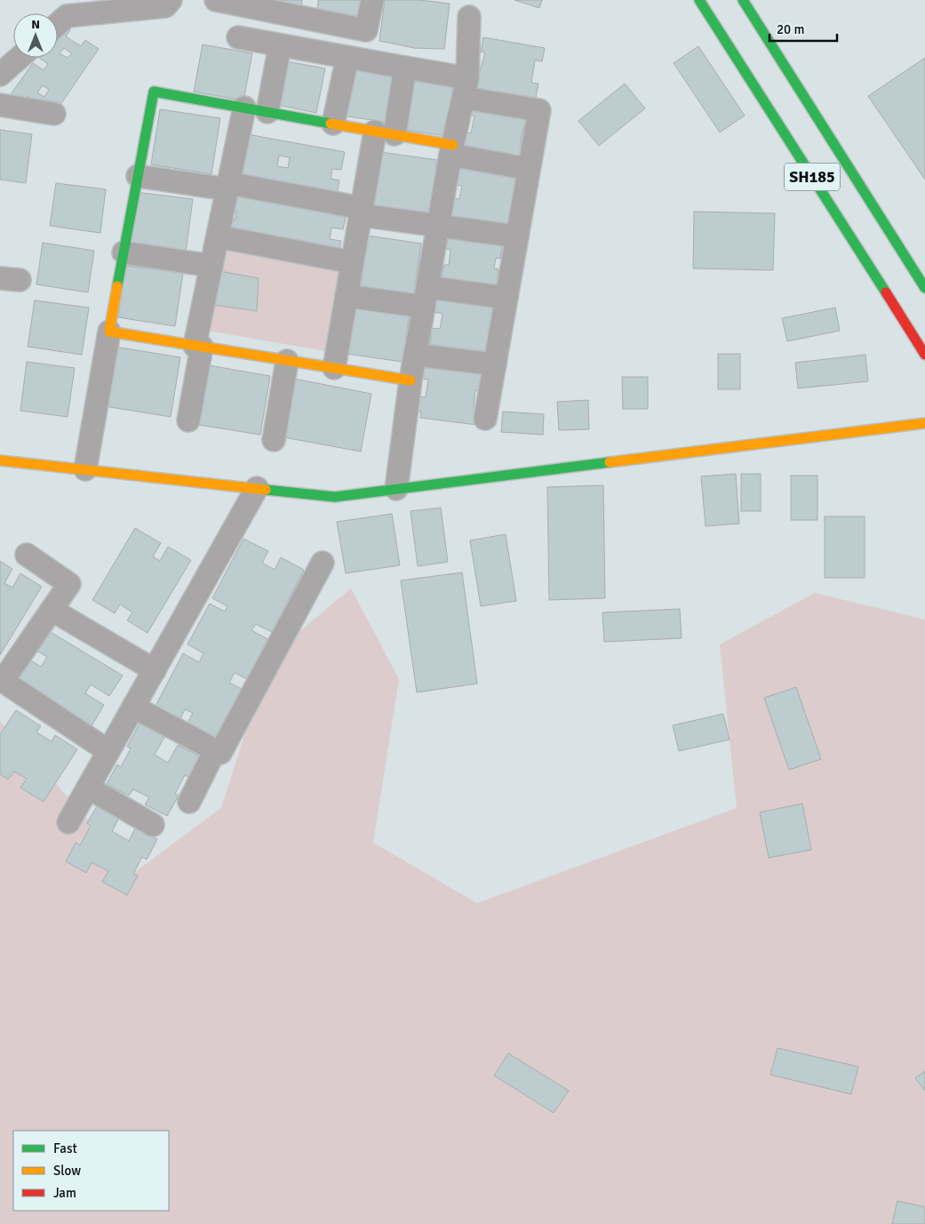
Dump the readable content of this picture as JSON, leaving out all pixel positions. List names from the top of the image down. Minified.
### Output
{"streets":{"street":["SH185"]},"legend":["Fast","Slow","Jam"],"scale_bar":"20 m","north":"top"}
